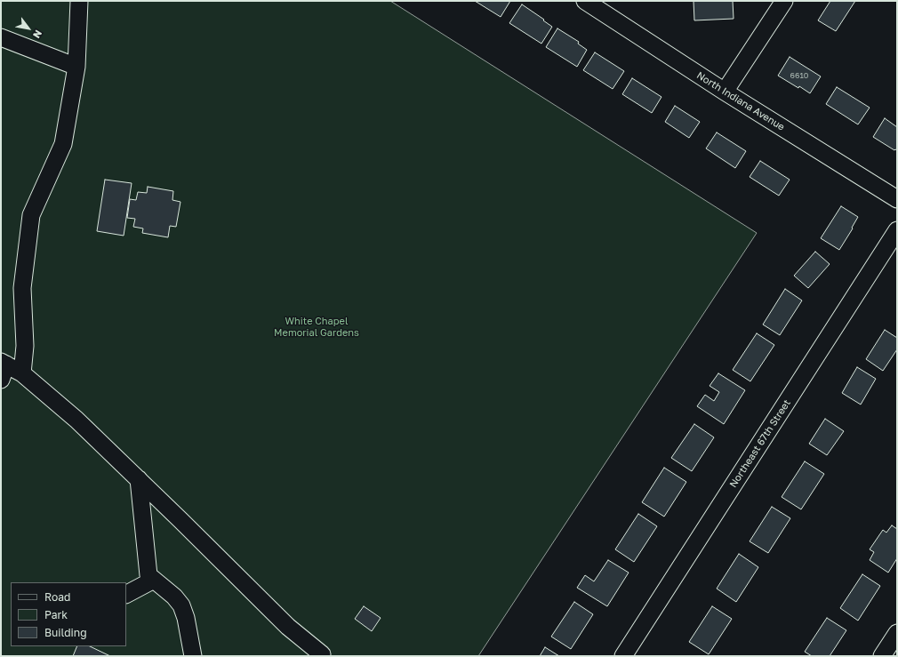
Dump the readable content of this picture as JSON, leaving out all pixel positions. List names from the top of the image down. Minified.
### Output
{"streets":{"street":["North Indiana Avenue","Northeast 67th Street"]},"parks":["White Chapel Memorial Gardens"],"house_numbers":["6610"],"legend":["Road","Park","Building"],"north":"bottom right"}
